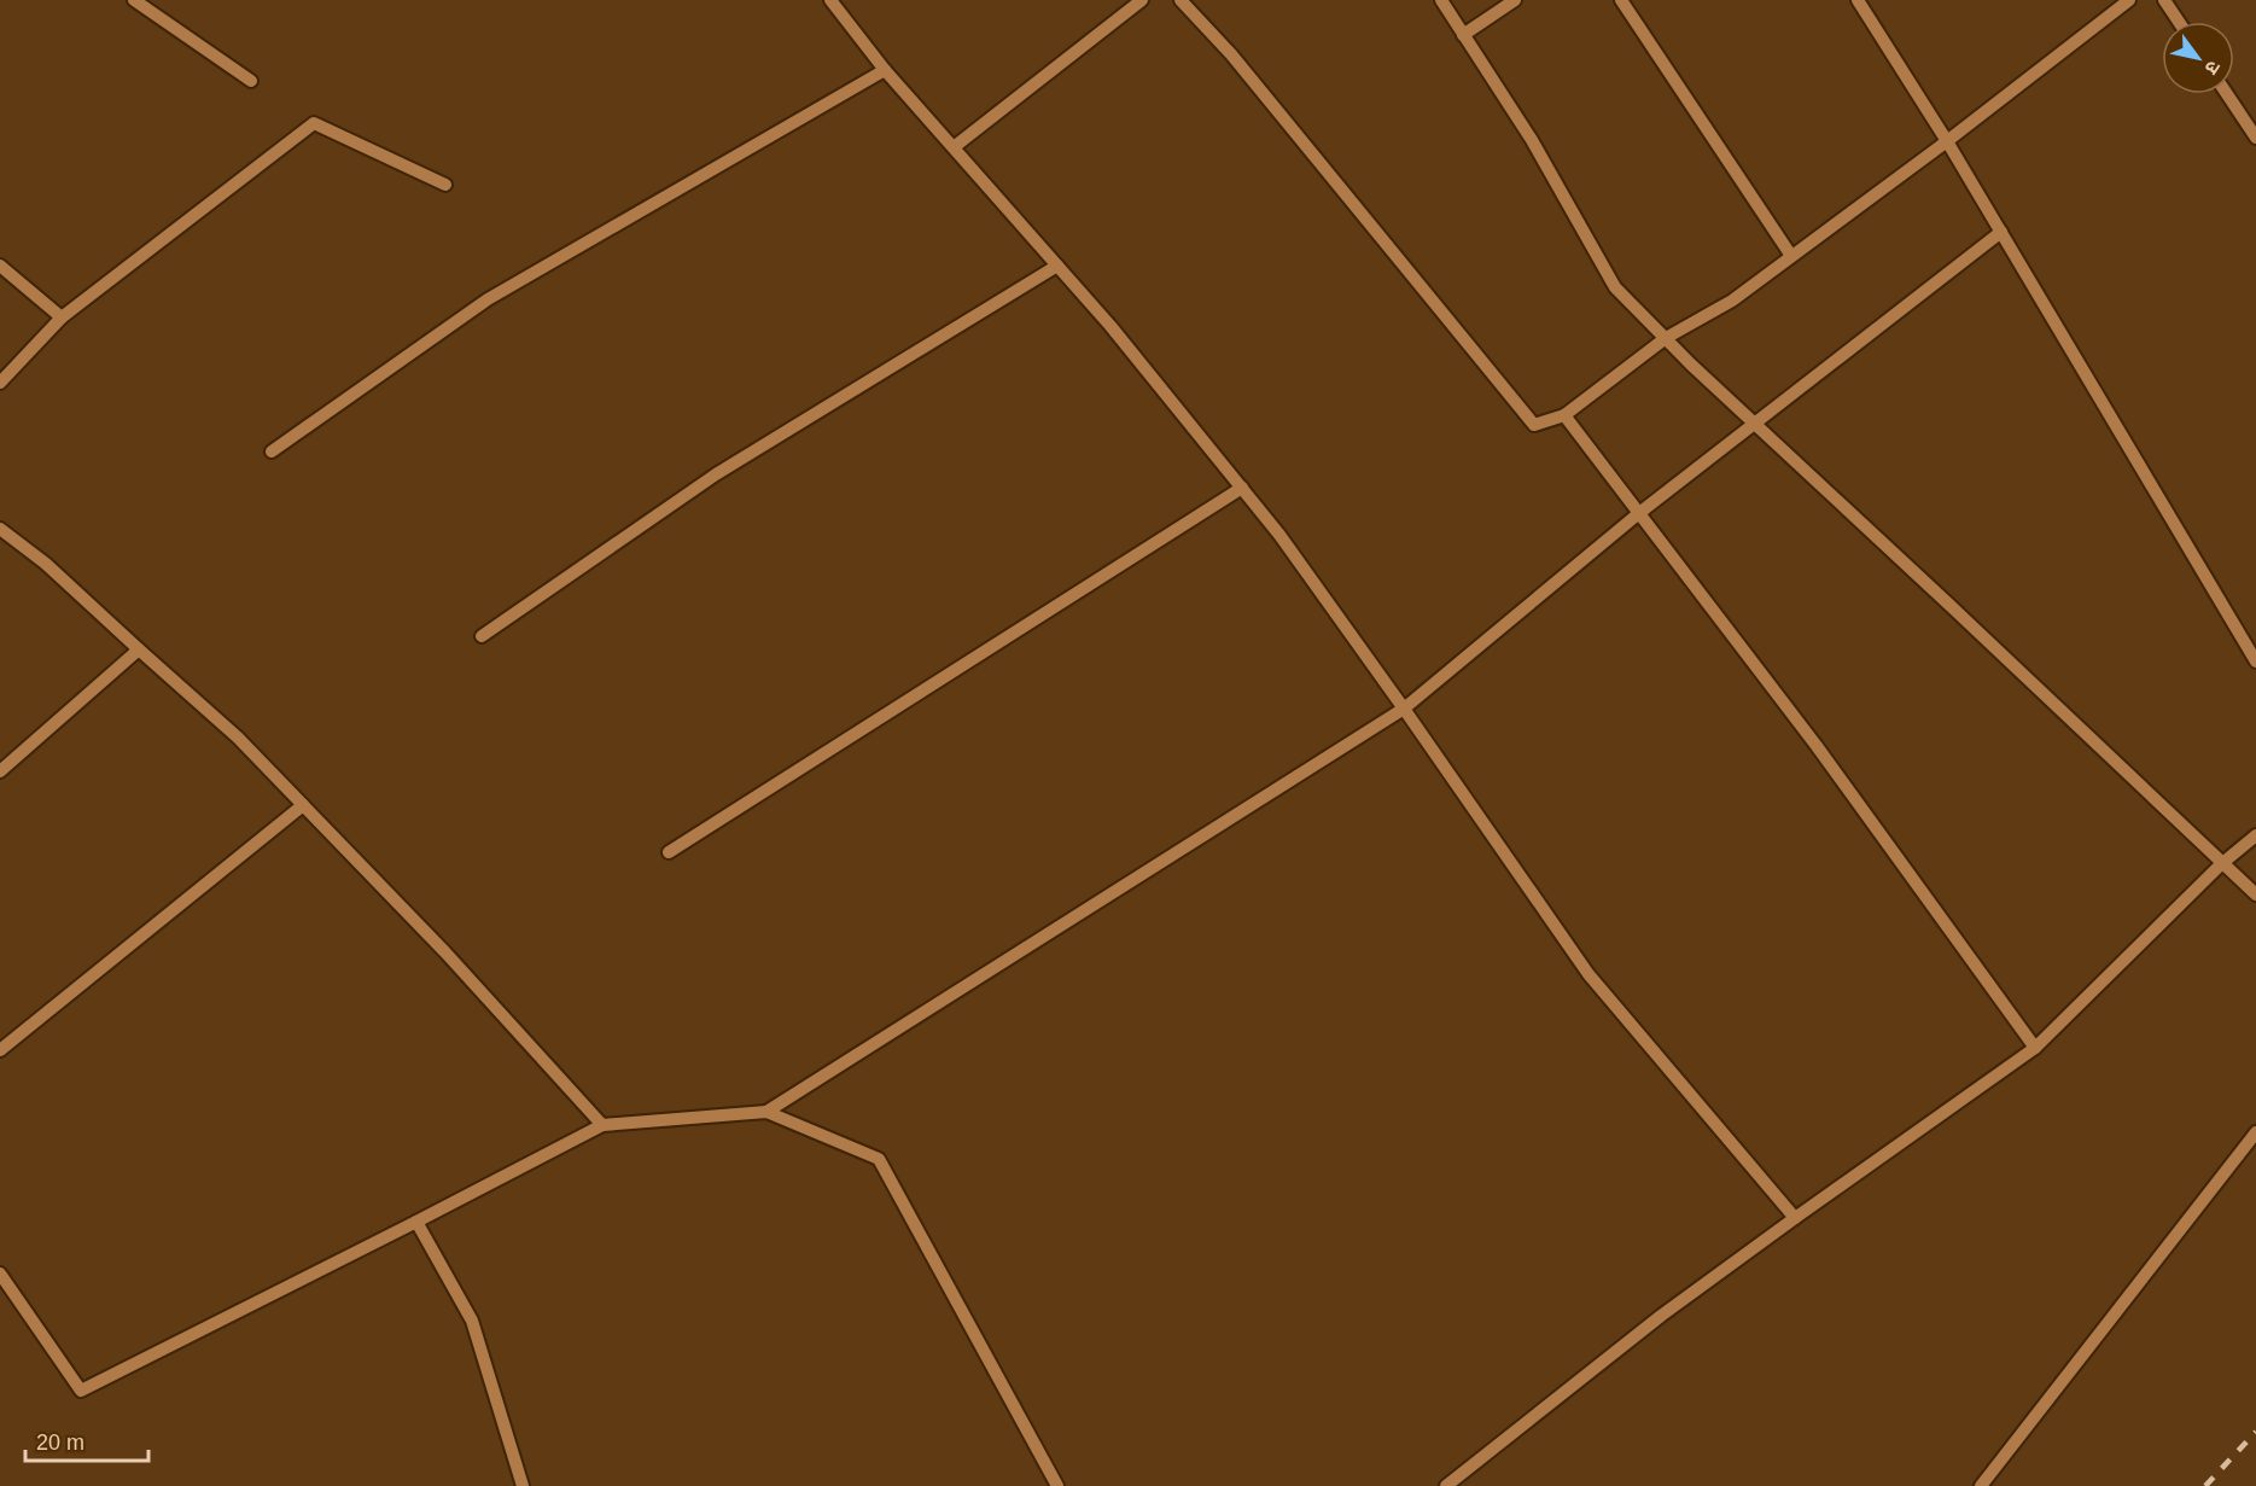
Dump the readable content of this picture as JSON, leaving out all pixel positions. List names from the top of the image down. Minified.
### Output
{"scale_bar":"20 m","north":"bottom right"}
